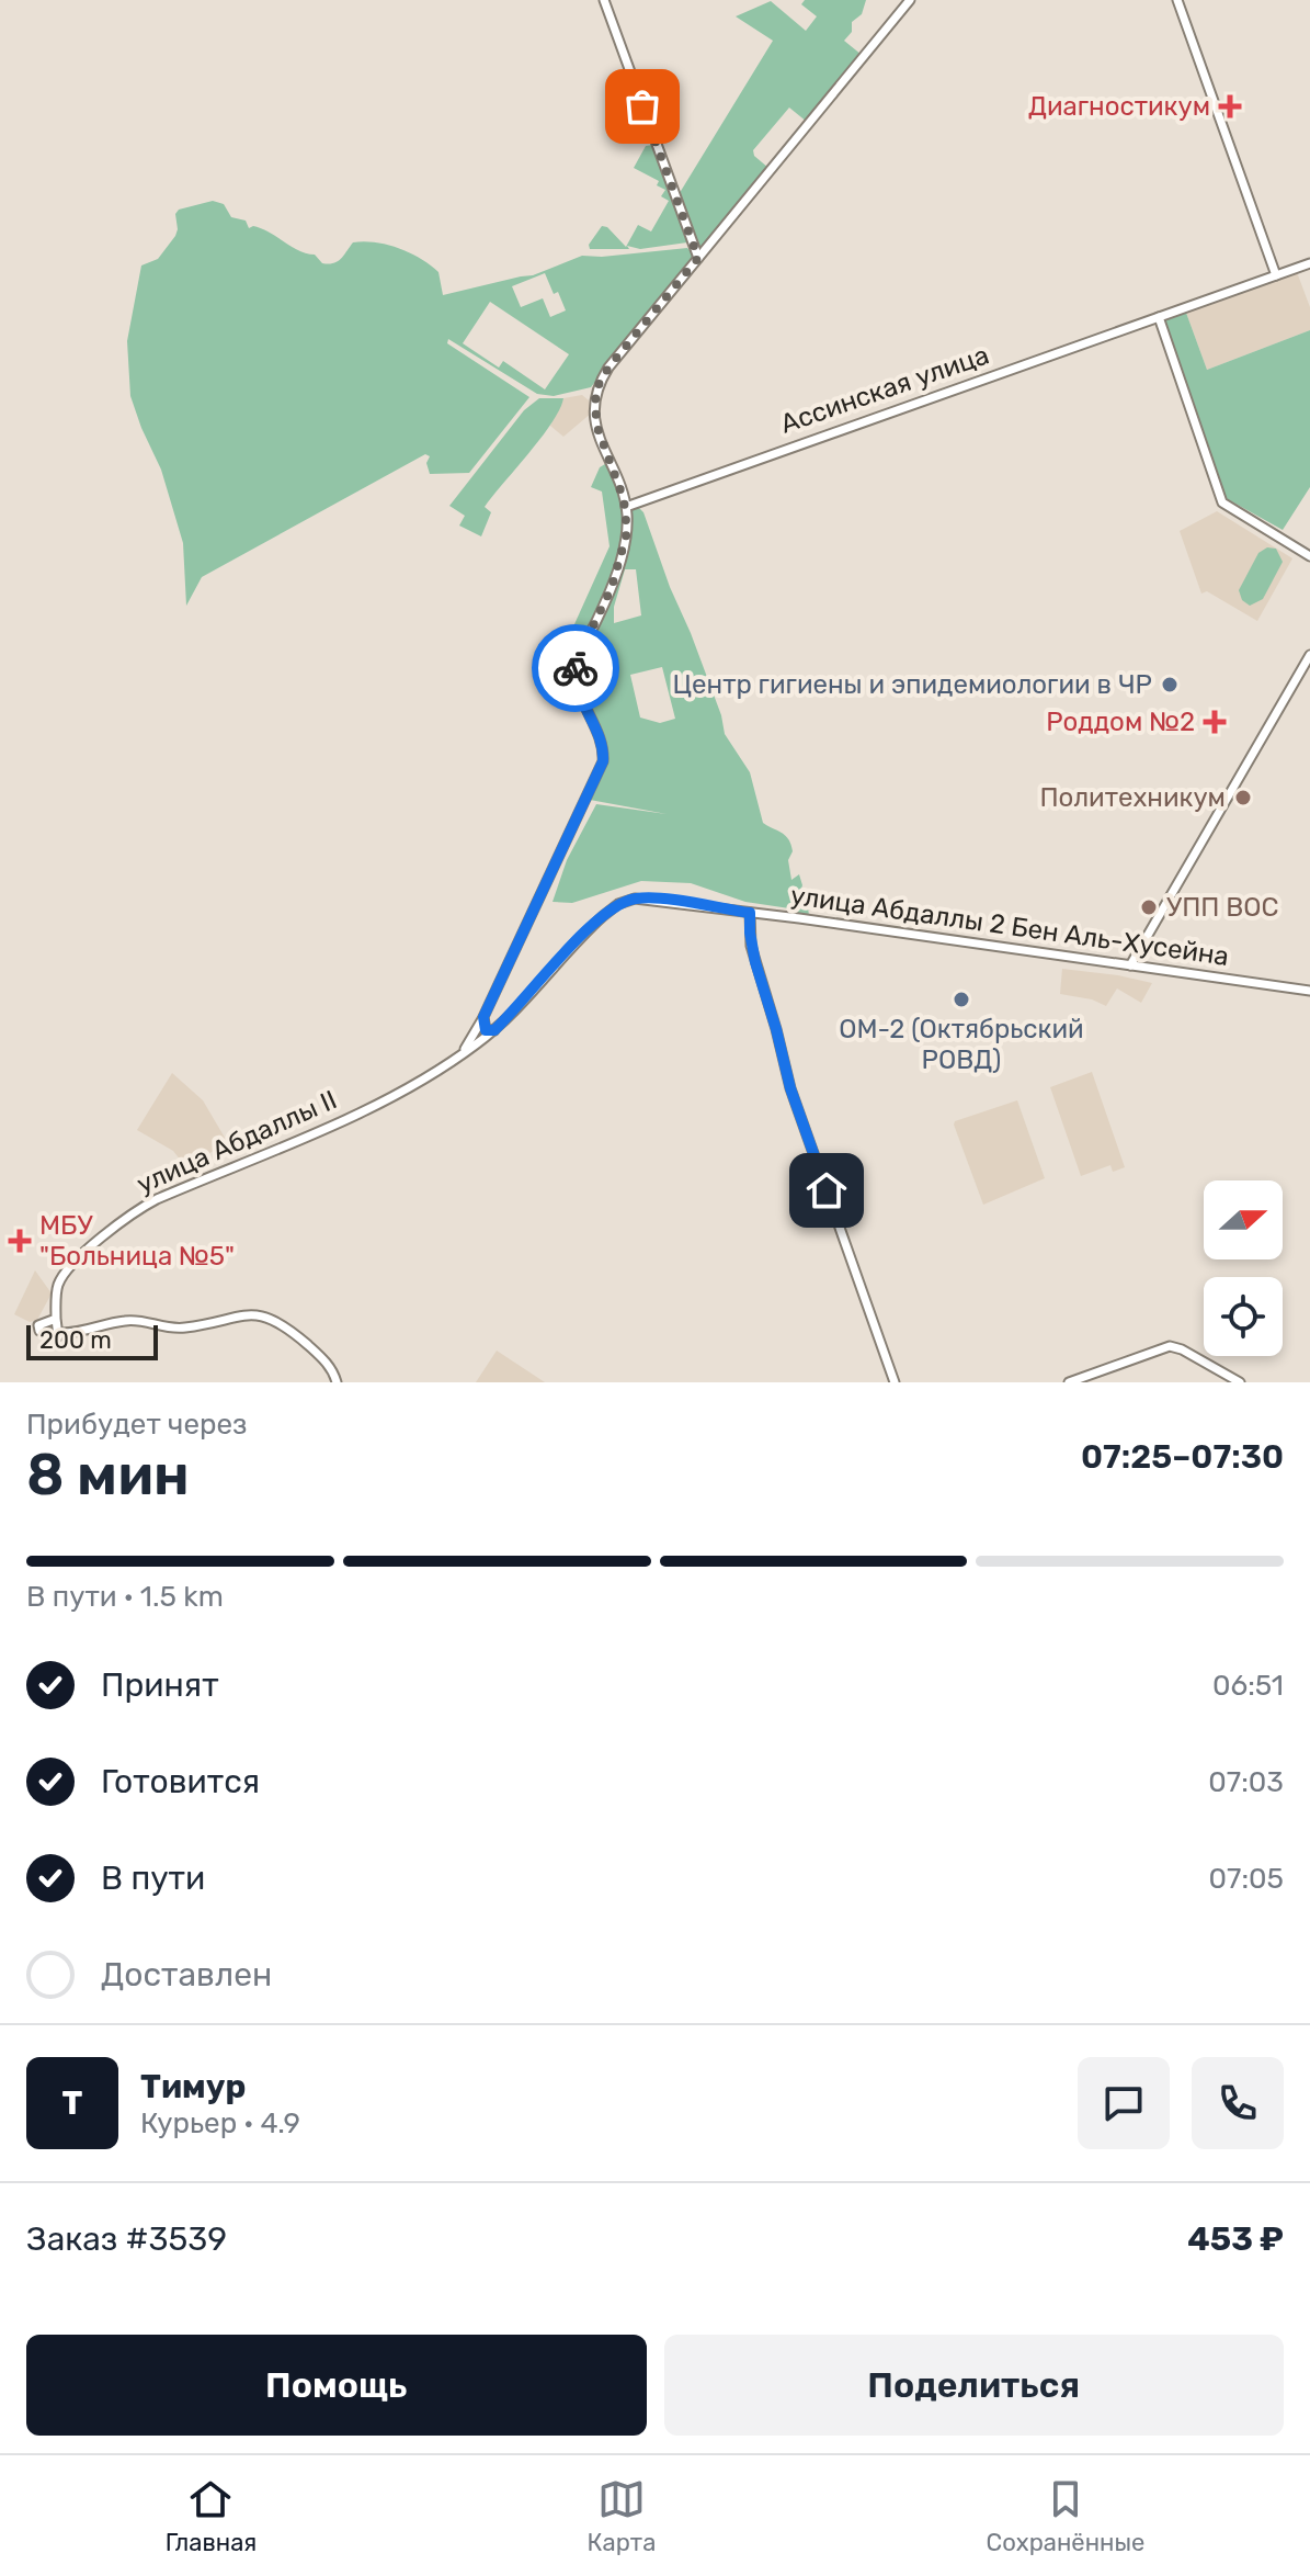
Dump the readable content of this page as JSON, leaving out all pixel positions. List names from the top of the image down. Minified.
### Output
{"streets":{"street":["Ассинская улица","улица Абдаллы 2 Бен Аль-Хусейна","улица Абдаллы II"]},"crossings":[["улица Абдаллы 2 Бен Аль-Хусейна","улица Абдаллы II"]],"places":{"health":["Диагностикум","Роддом №2","МБУ \"Больница №5\""],"other":["Центр гигиены и эпидемиологии в ЧР","Политехникум","УПП ВОС","ОМ-2 (Октябрьский РОВД)"]},"scale_bar":"200 m","north":"right","page":{"scale":"200 m","heading":["8 мин","Прибудет через","07:25–07:30"],"panel":["Тимур","Курьер · 4.9","Заказ #3539","453 ₽"],"bar":"В пути · 1.5 km","list":[["Принят","06:51"],["Готовится","07:03"],["В пути","07:05"],"Доставлен"],"round":"Т","buttons":["Помощь","Поделиться"],"tabs":["Главная","Карта","Сохранённые"]}}
